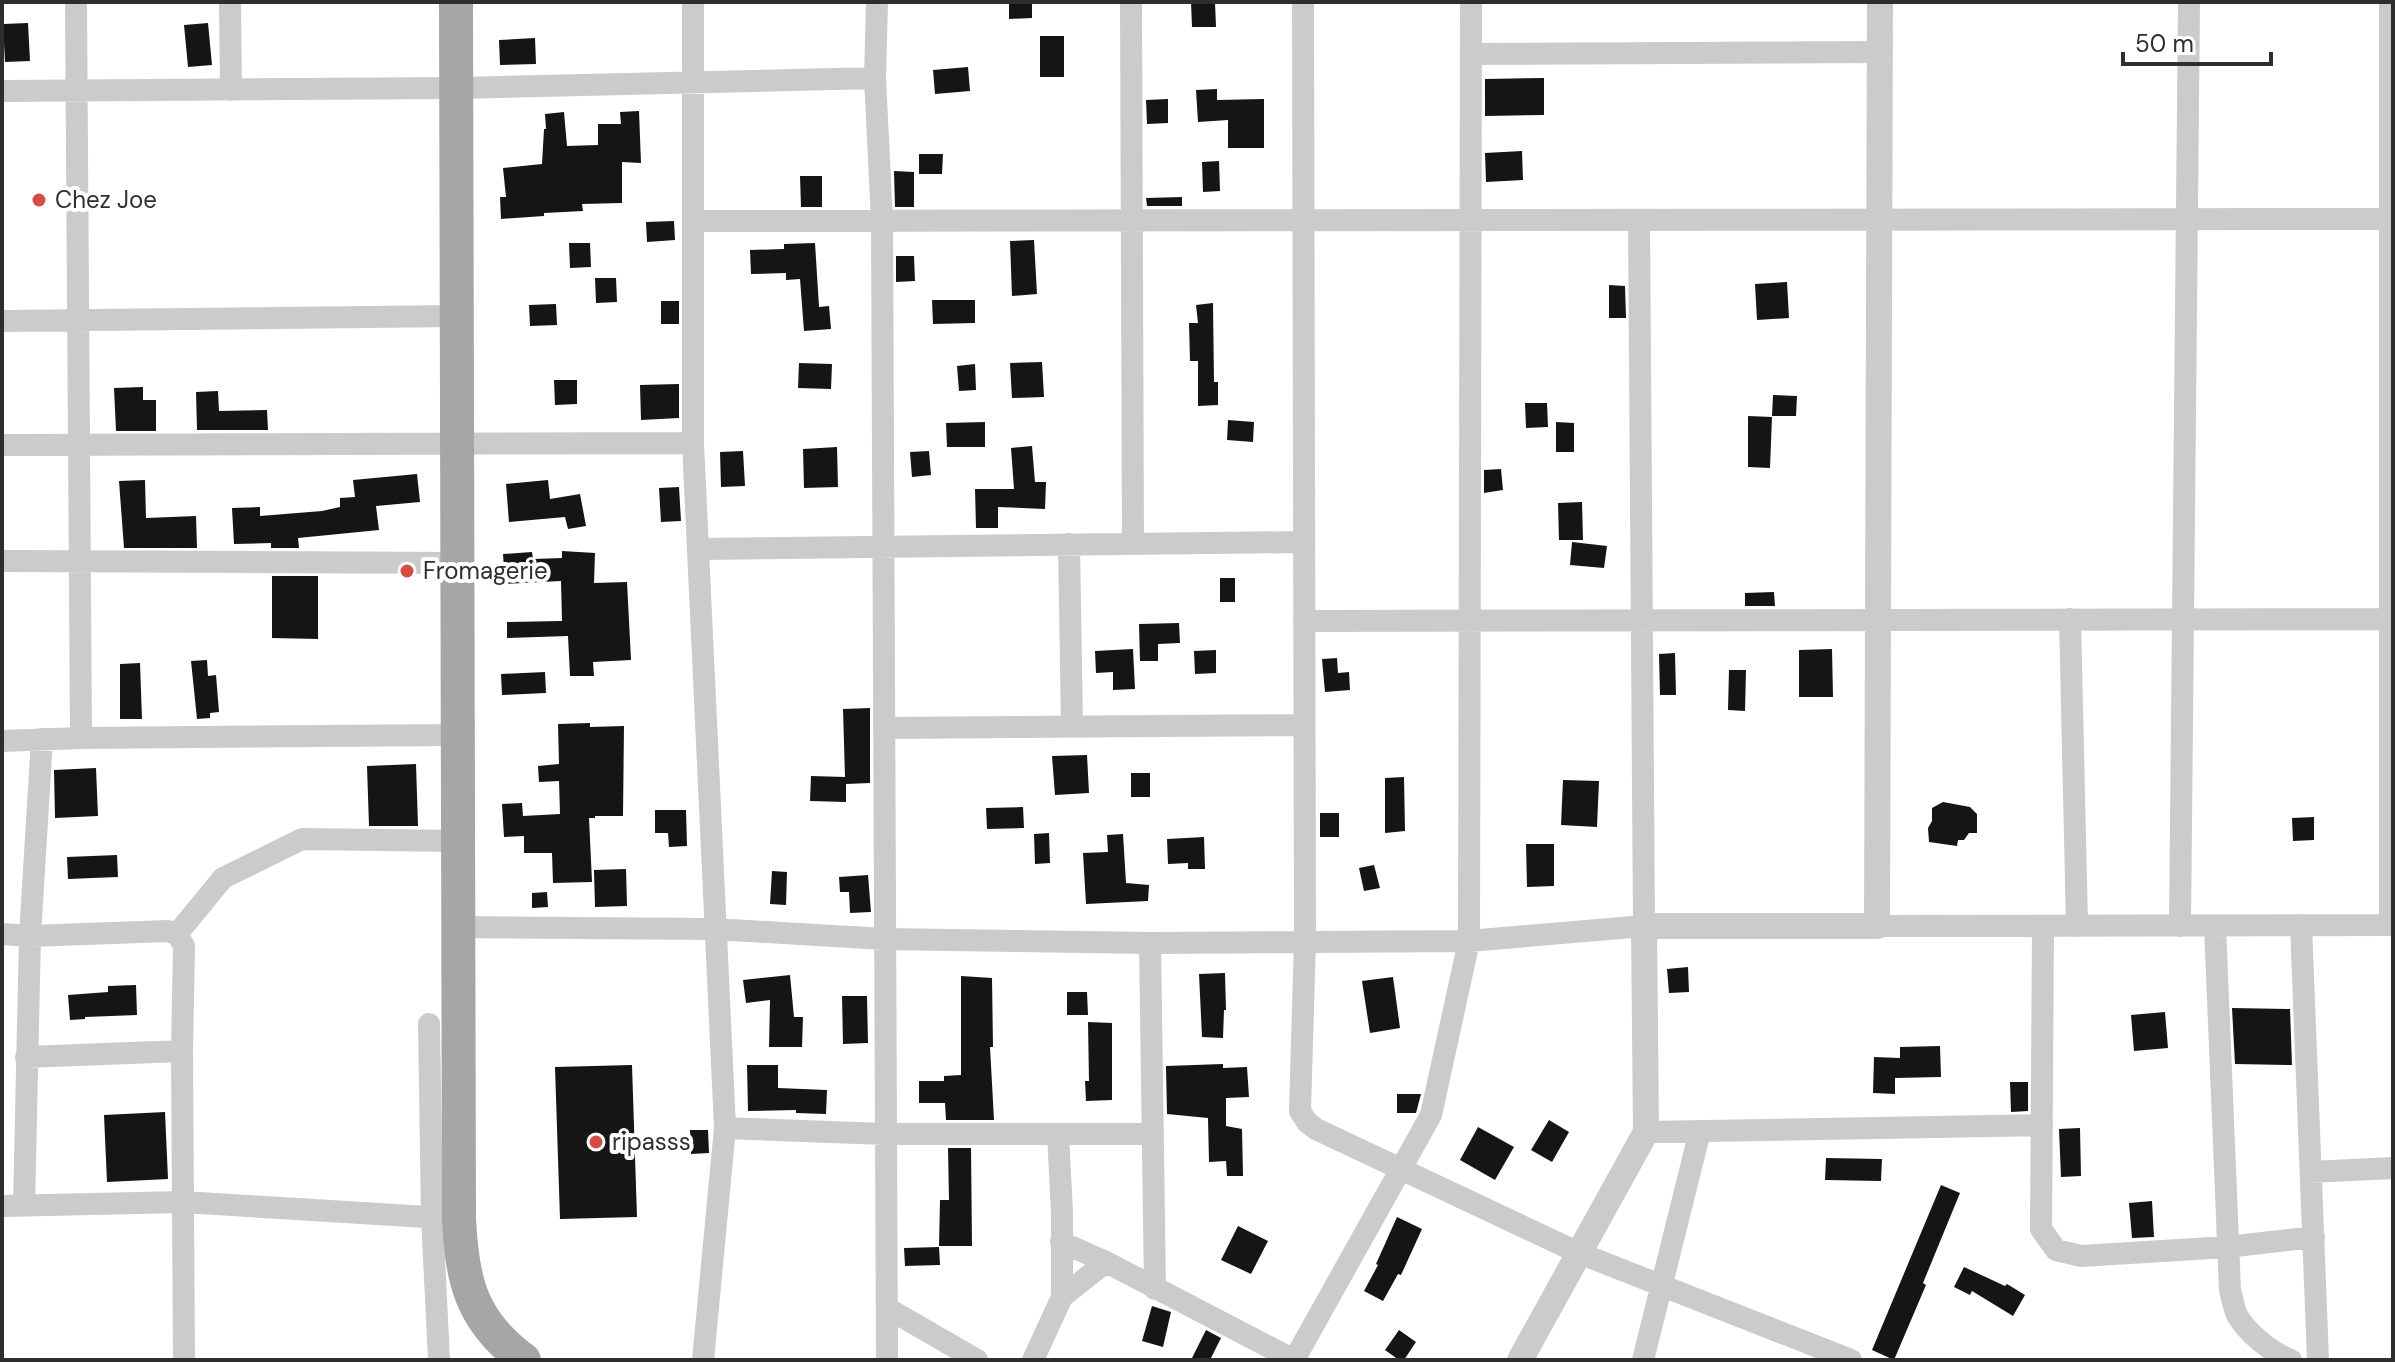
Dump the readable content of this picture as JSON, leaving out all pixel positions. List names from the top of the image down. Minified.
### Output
{"places":["Chez Joe","Fromagerie","ripasss"],"scale_bar":"50 m"}
